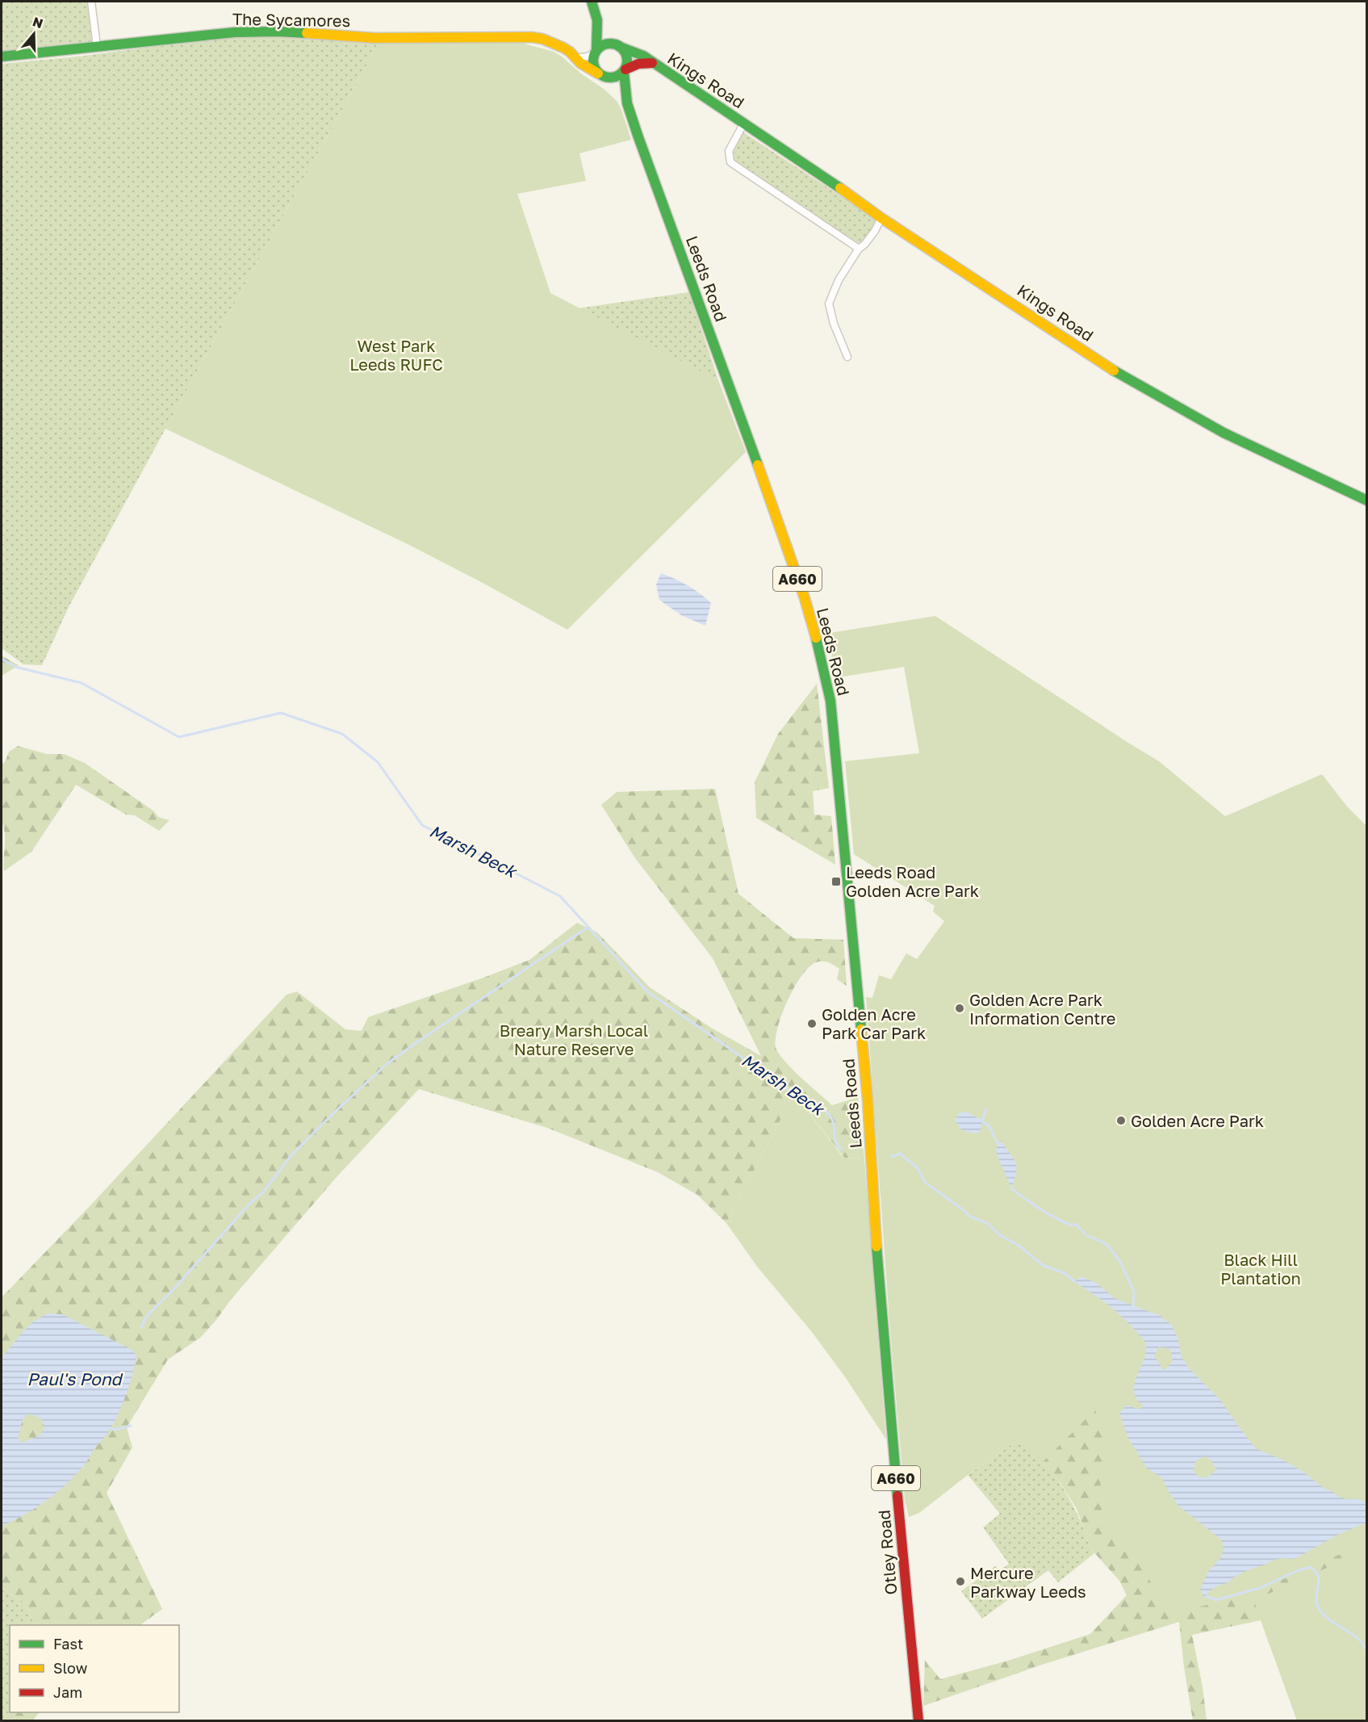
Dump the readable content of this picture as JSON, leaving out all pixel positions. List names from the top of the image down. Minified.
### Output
{"streets":{"main road":["The Sycamores","Kings Road","Leeds Road","A660","Otley Road"]},"crossings":[["The Sycamores","Kings Road"],["The Sycamores","Leeds Road"],["Kings Road","Leeds Road"],["Leeds Road","Otley Road"]],"water":["Marsh Beck","Paul's Pond"],"parks":["West Park Leeds RUFC","Breary Marsh Local Nature Reserve","Black Hill Plantation"],"places":{"transit":["Leeds Road Golden Acre Park"],"other":["Golden Acre Park Information Centre","Golden Acre Park Car Park","Golden Acre Park","Mercure Parkway Leeds"]},"legend":["Fast","Slow","Jam"],"north":"top"}
